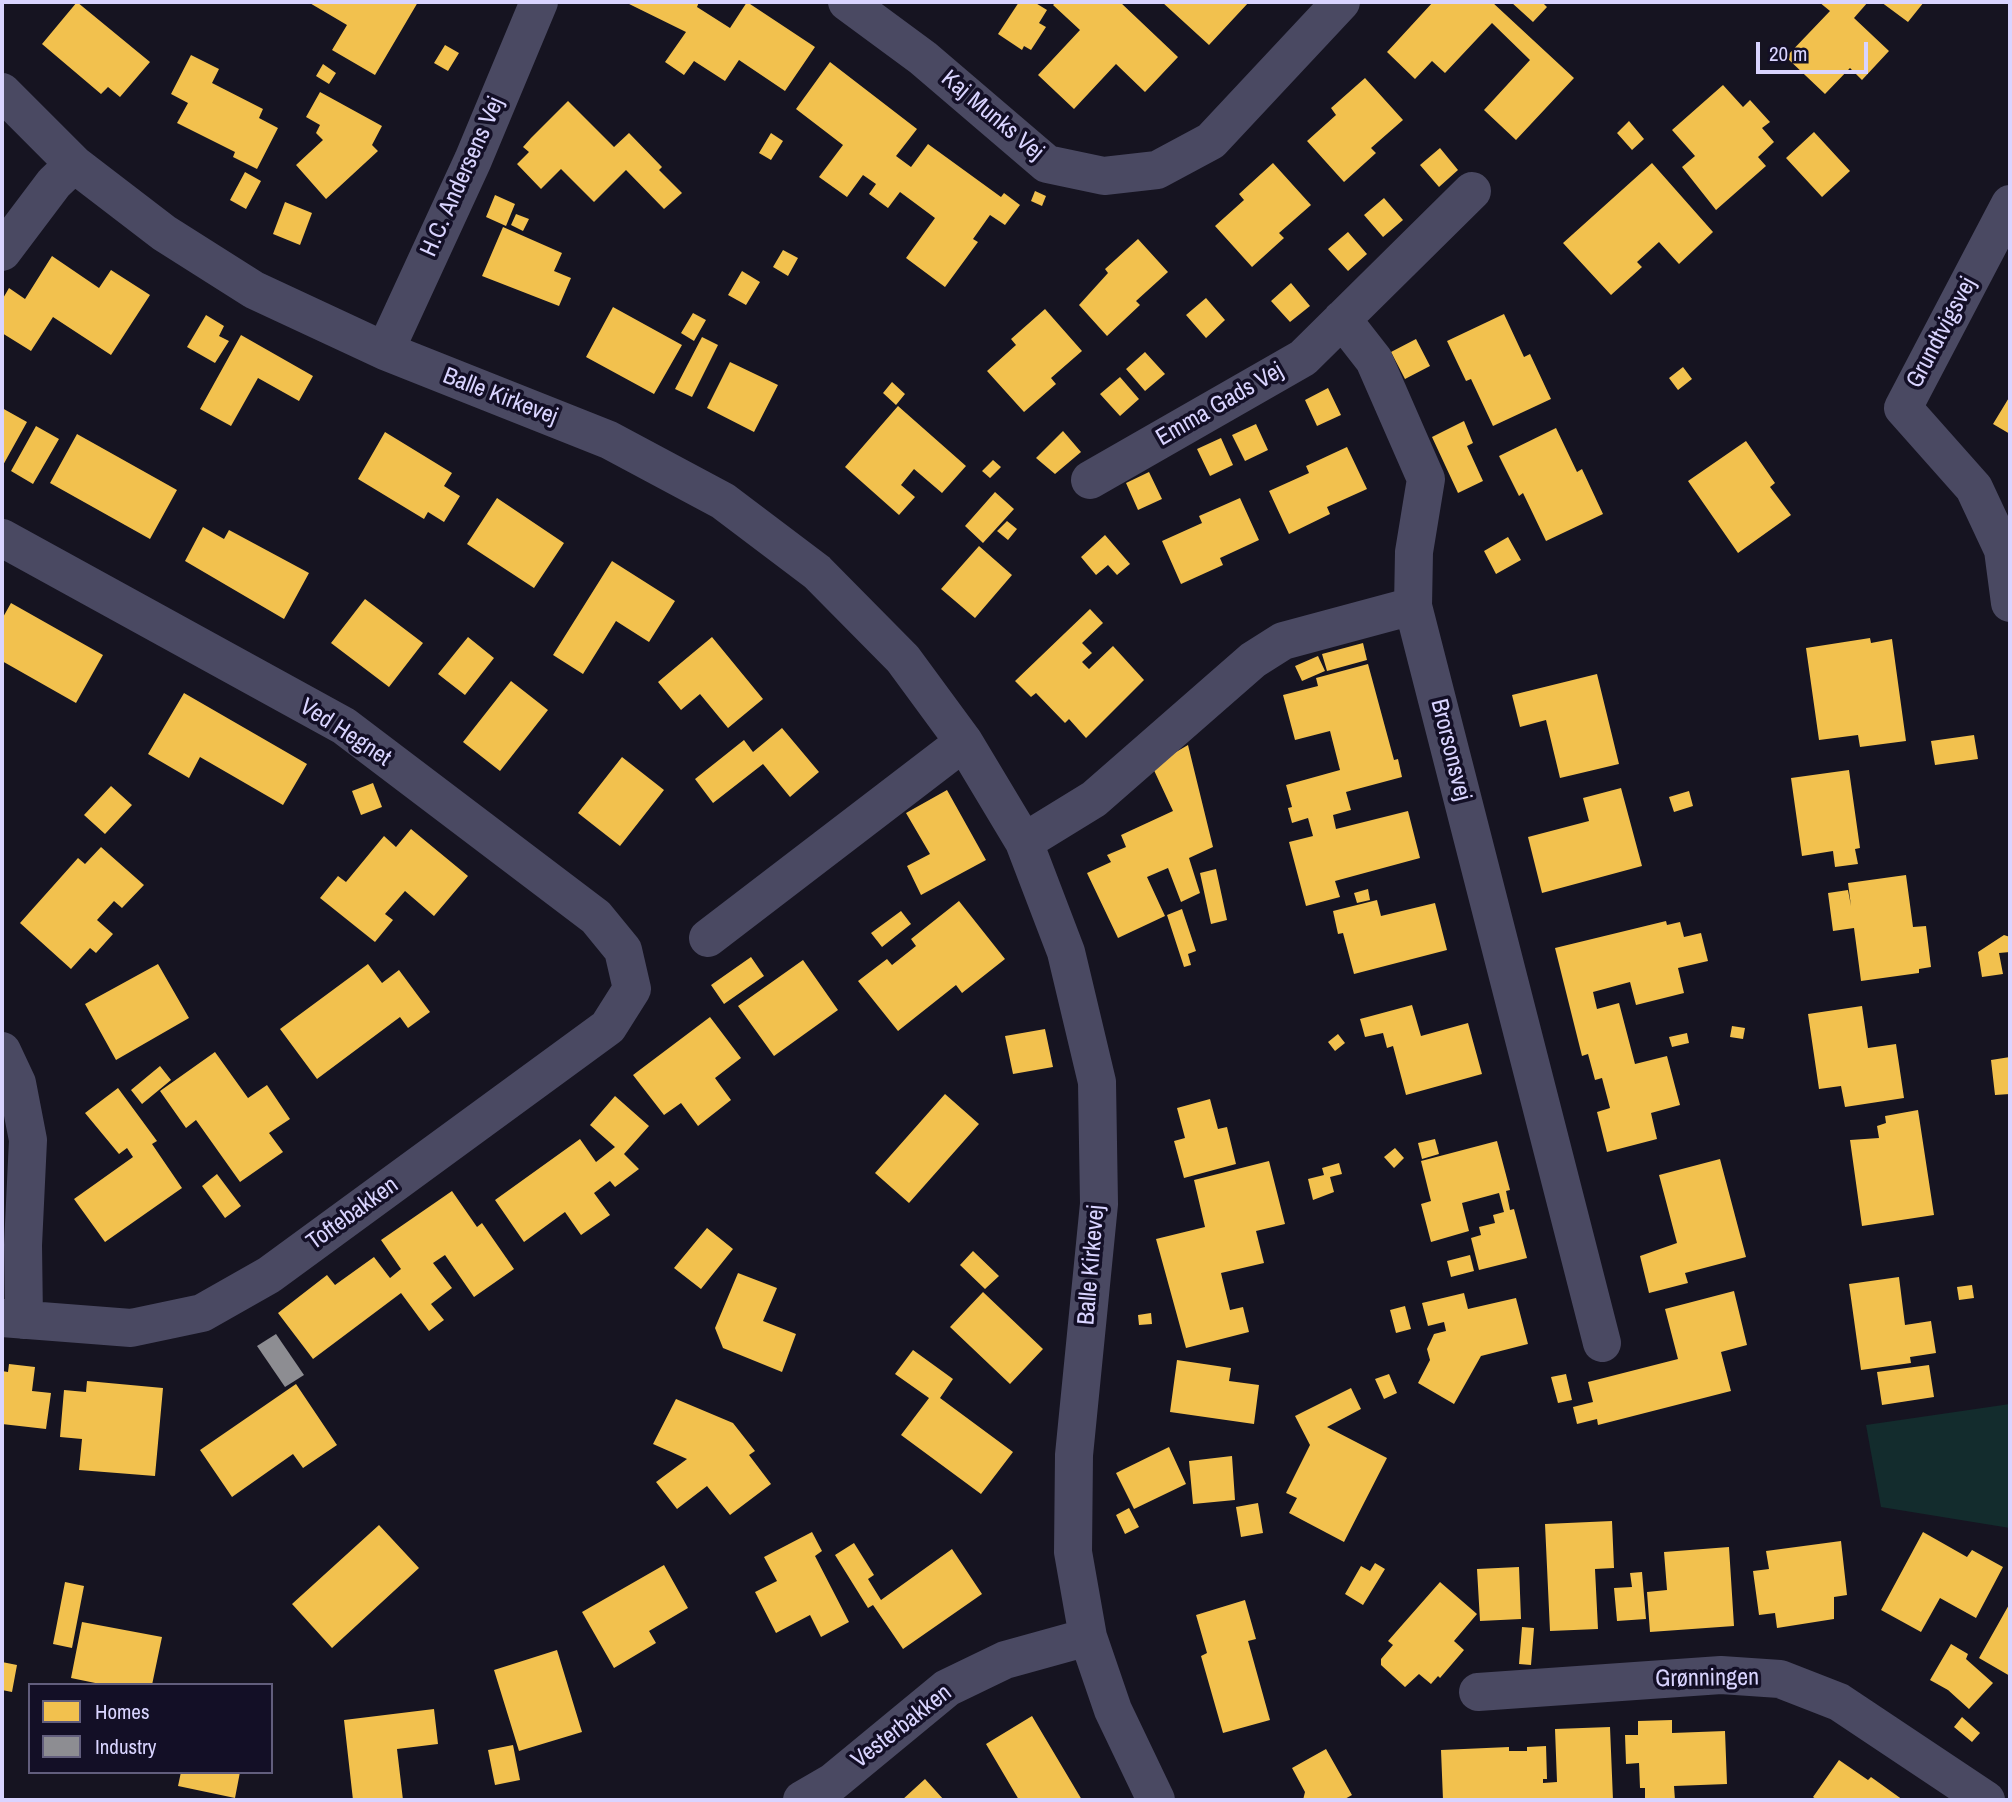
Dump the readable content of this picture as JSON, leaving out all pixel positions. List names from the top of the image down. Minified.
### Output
{"streets":{"street":["Kaj Munks Vej","H.C. Andersens Vej","Grundtvigsvej","Balle Kirkevej","Emma Gads Vej","Ved Hegnet","Brorsonsvej","Toftebakken","Grønningen","Vesterbakken"]},"crossings":[["H.C. Andersens Vej","Balle Kirkevej"],["Balle Kirkevej","Vesterbakken"],["Ved Hegnet","Toftebakken"]],"legend":["Homes","Industry"],"scale_bar":"20 m"}
